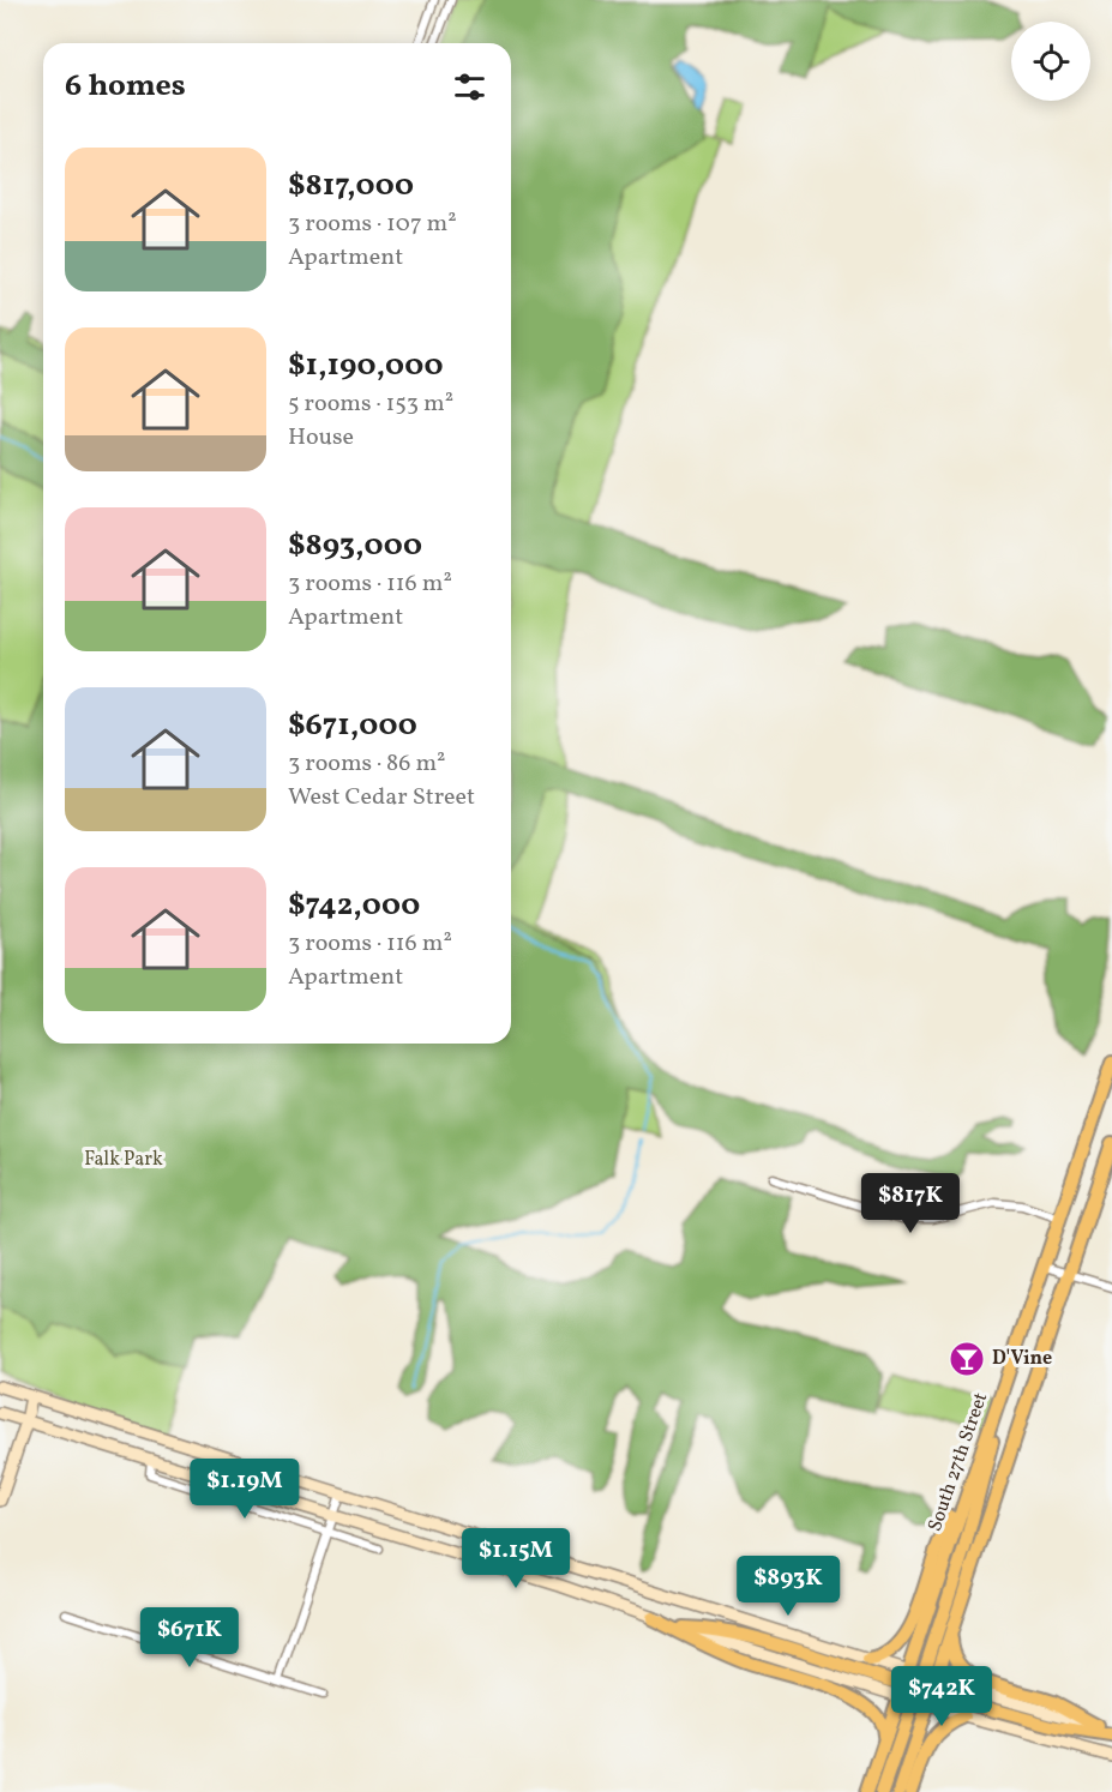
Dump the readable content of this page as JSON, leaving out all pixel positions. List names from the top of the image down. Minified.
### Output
{"streets":{"main road":["South 27th Street"]},"parks":["Falk Park"],"places":{"bar":["D'Vine"]},"page":{"heading":"6 homes","list":[{"name":"$817,000","note":"3 rooms · 107 m² · Apartment"},{"name":"$1,190,000","note":"5 rooms · 153 m² · House"},{"name":"$893,000","note":"3 rooms · 116 m² · Apartment"},{"name":"$671,000","note":"3 rooms · 86 m² · West Cedar Street"},{"name":"$742,000","note":"3 rooms · 116 m² · Apartment"}],"price":["$817K","$1.19M","$1.15M","$893K","$671K","$742K"]}}
